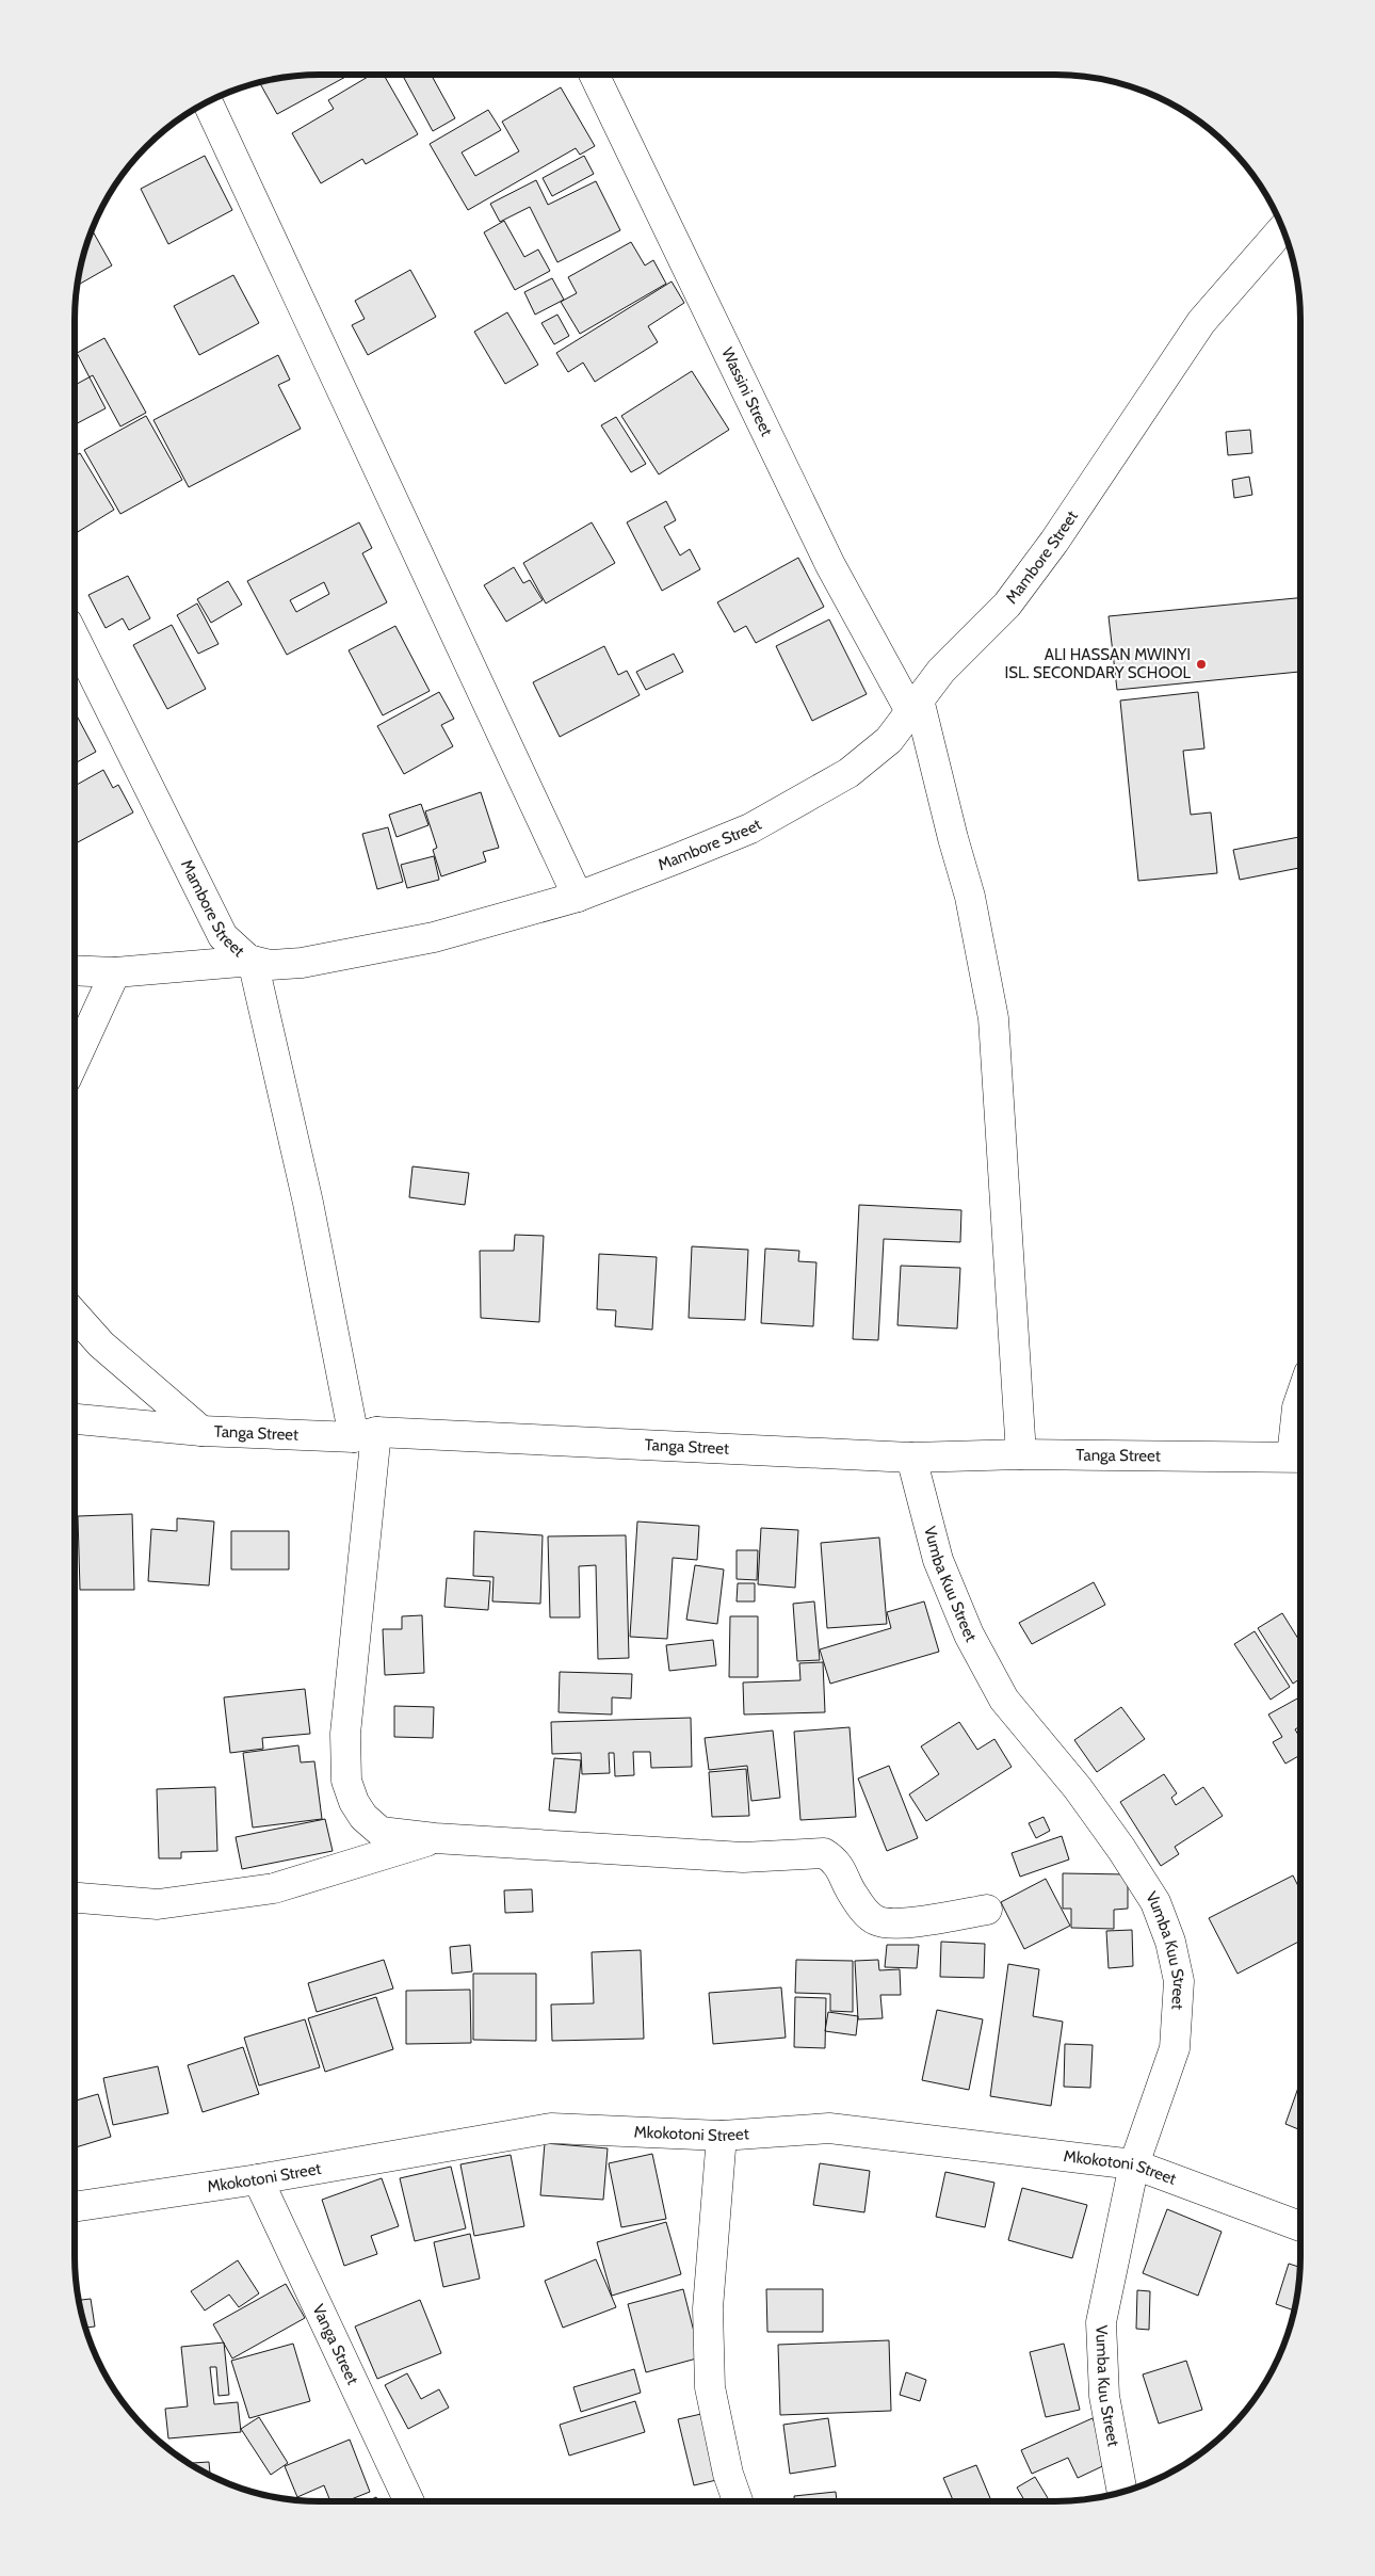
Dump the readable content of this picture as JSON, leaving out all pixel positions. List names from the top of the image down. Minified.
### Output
{"streets":{"street":["Wassini Street","Mambore Street","Tanga Street","Vumba Kuu Street","Mkokotoni Street","Vanga Street"]},"crossings":[["Wassini Street","Mambore Street"],["Wassini Street","Tanga Street"],["Tanga Street","Vumba Kuu Street"],["Vumba Kuu Street","Mkokotoni Street"],["Mkokotoni Street","Vanga Street"]],"places":["ALI HASSAN MWINYI ISL. SECONDARY SCHOOL"]}
